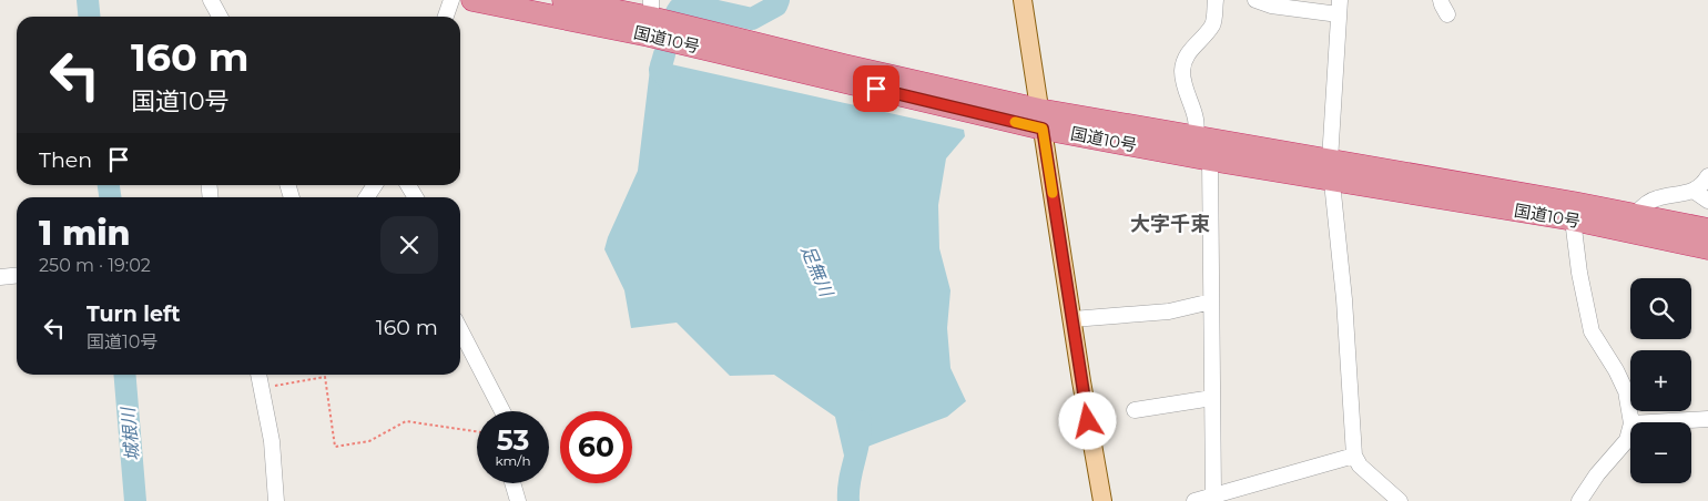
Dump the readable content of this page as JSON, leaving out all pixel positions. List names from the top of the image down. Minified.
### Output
{"streets":{"highway":["国道10号"]},"districts":["大字千束"],"water":["足無川","城根川"],"page":{"turn":["160 m","国道10号"],"then":"Then","heading":["1 min","250 m · 19:02"],"map_buttons":["+","−"],"list":[{"name":"Turn left","note":"国道10号","value":"160 m"}],"speed":"53 km/h","limit":"60"}}
